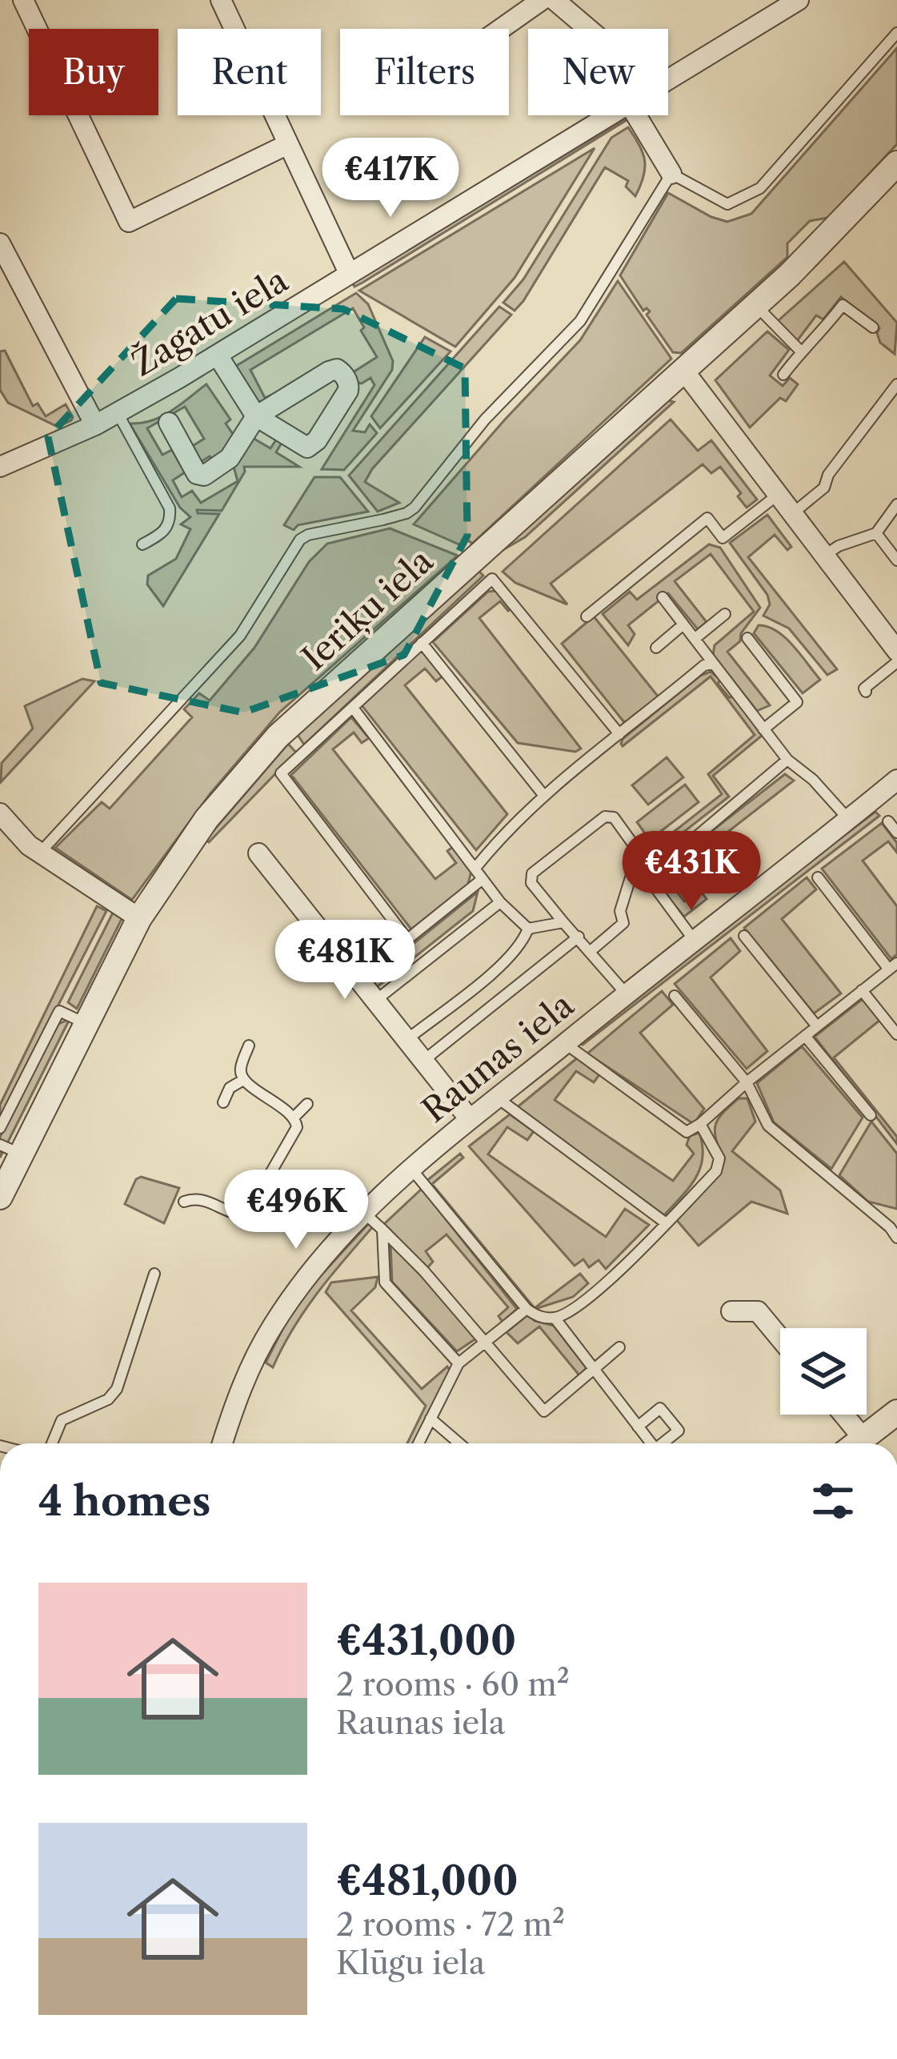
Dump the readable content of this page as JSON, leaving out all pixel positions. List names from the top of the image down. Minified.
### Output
{"streets":{"street":["Žagatu iela","Ieriķu iela","Raunas iela"]},"page":{"chip":["Buy","Rent","Filters","New"],"price":["€417K","€431K","€481K","€496K"],"heading":"4 homes","list":[{"name":"€431,000","note":"2 rooms · 60 m² · Raunas iela"},{"name":"€481,000","note":"2 rooms · 72 m² · Klūgu iela"}]}}
